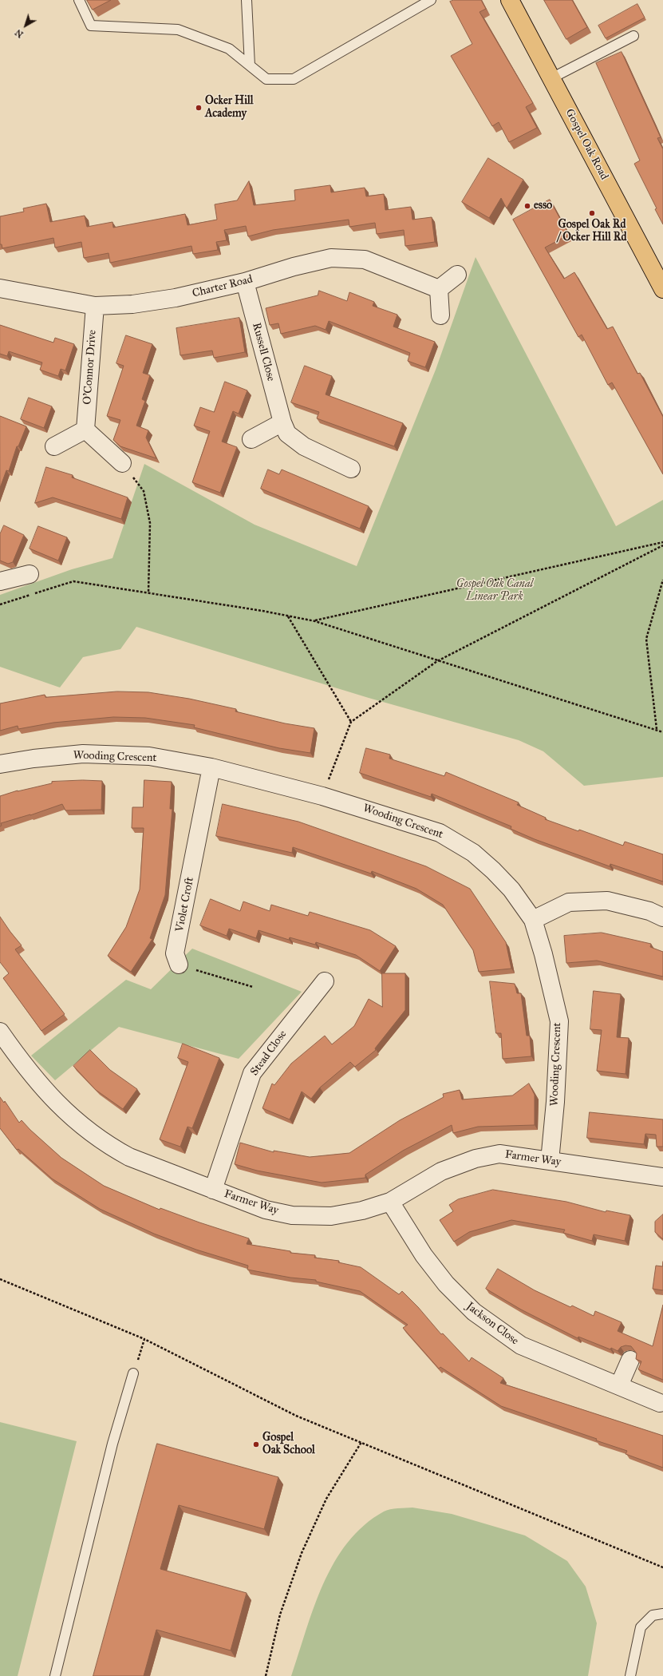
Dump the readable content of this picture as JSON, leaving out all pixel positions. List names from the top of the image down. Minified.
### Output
{"streets":{"main road":["Gospel Oak Road"],"street":["Charter Road","Russell Close","O'Connor Drive","Wooding Crescent","Violet Croft","Stead Close","Farmer Way","Jackson Close"]},"crossings":[["Charter Road","Russell Close"],["Charter Road","O'Connor Drive"],["Wooding Crescent","Violet Croft"],["Wooding Crescent","Farmer Way"],["Stead Close","Farmer Way"],["Farmer Way","Jackson Close"]],"parks":["Gospel Oak Canal Linear Park"],"places":["Ocker Hill Academy","esso","Gospel Oak Rd / Ocker Hill Rd","Gospel Oak School"],"north":"bottom left"}
